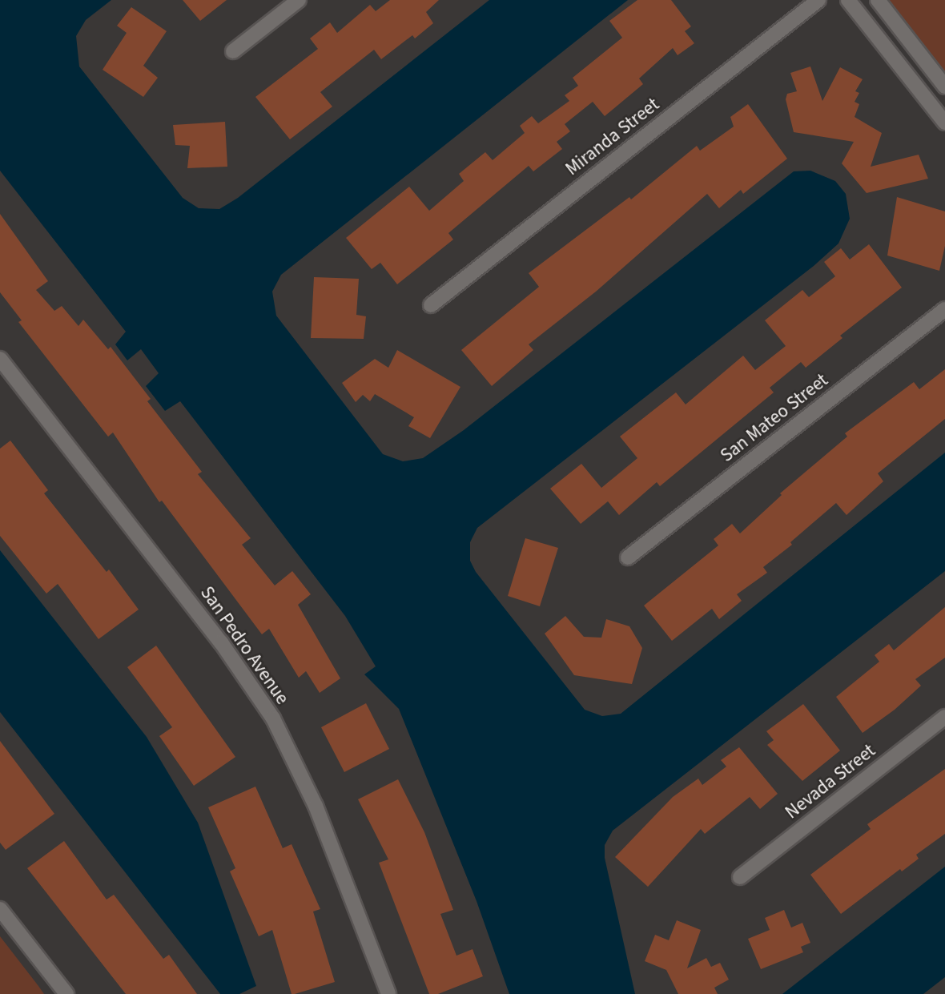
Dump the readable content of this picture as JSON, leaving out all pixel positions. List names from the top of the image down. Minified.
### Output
{"streets":{"street":["Miranda Street","San Mateo Street","San Pedro Avenue","Nevada Street"]}}
